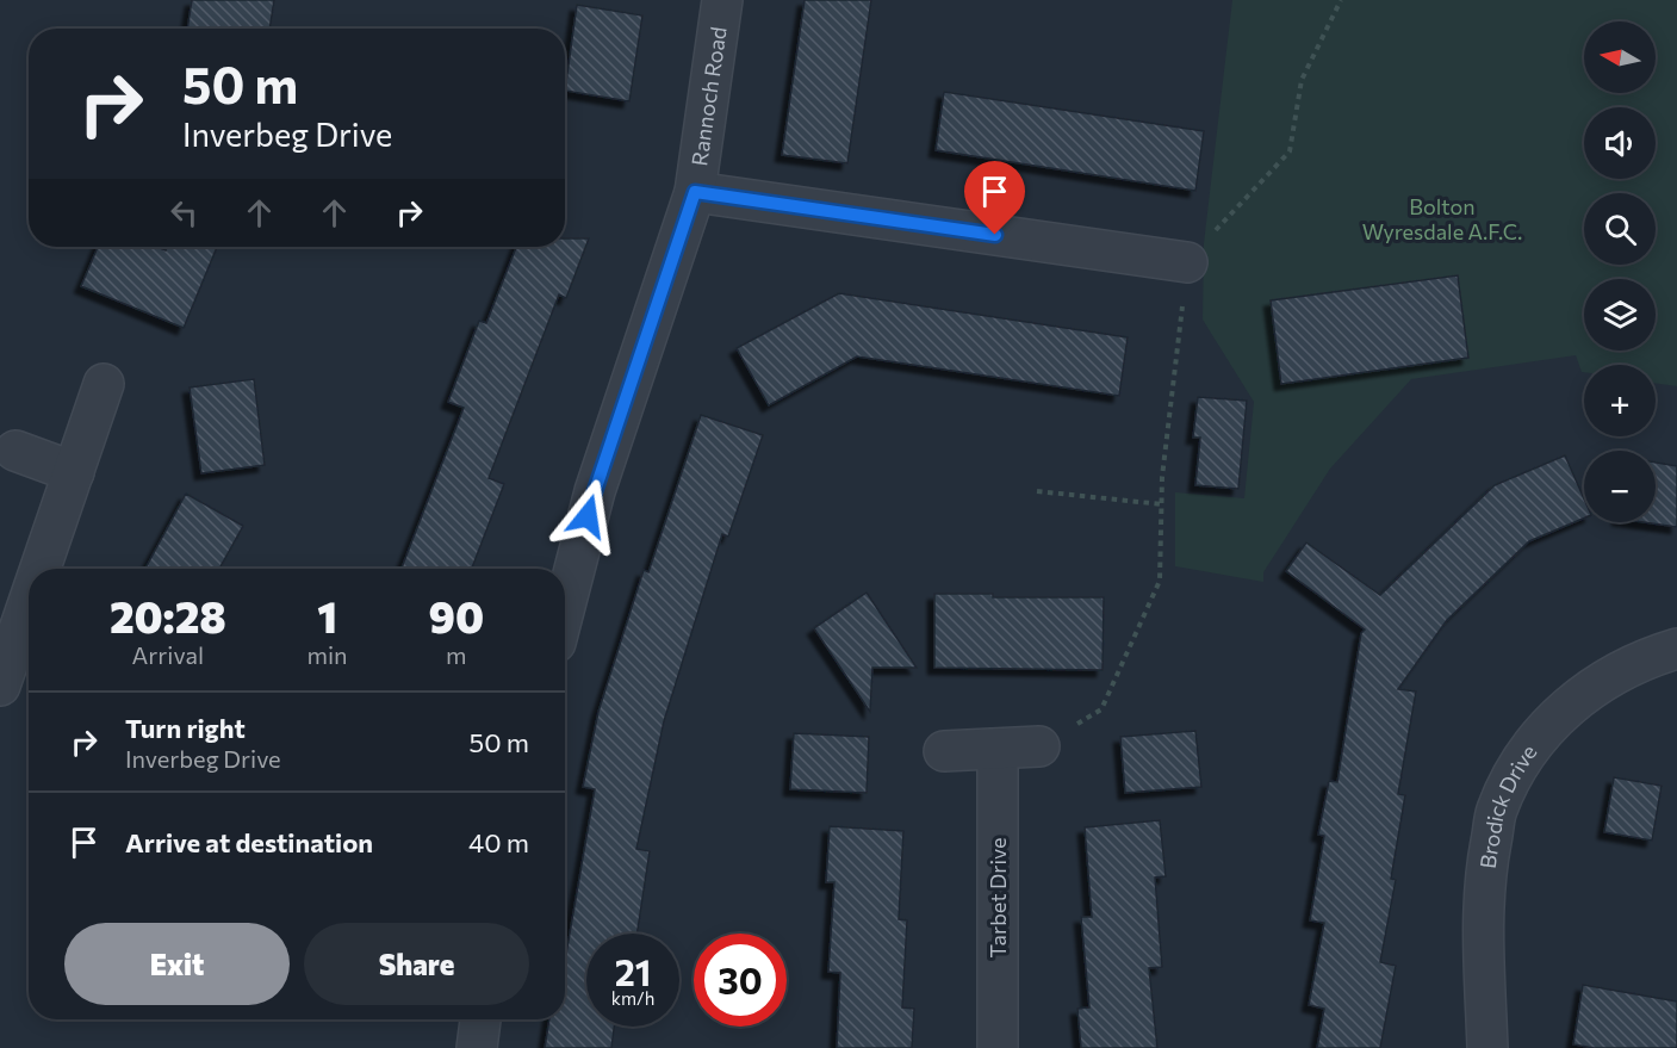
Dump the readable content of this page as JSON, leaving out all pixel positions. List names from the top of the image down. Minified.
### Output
{"streets":{"street":["Rannoch Road","Brodick Drive","Tarbet Drive"]},"parks":["Bolton Wyresdale A.F.C."],"north":"left","page":{"map_buttons":["+","−"],"turn":["50 m","Inverbeg Drive"],"eta":["20:28","Arrival","1","min","90","m"],"list":[{"name":"Turn right","note":"Inverbeg Drive","value":"50 m"},{"name":"Arrive at destination","value":"40 m"}],"buttons":["Exit","Share"],"speed":"21 km/h","limit":"30"}}
